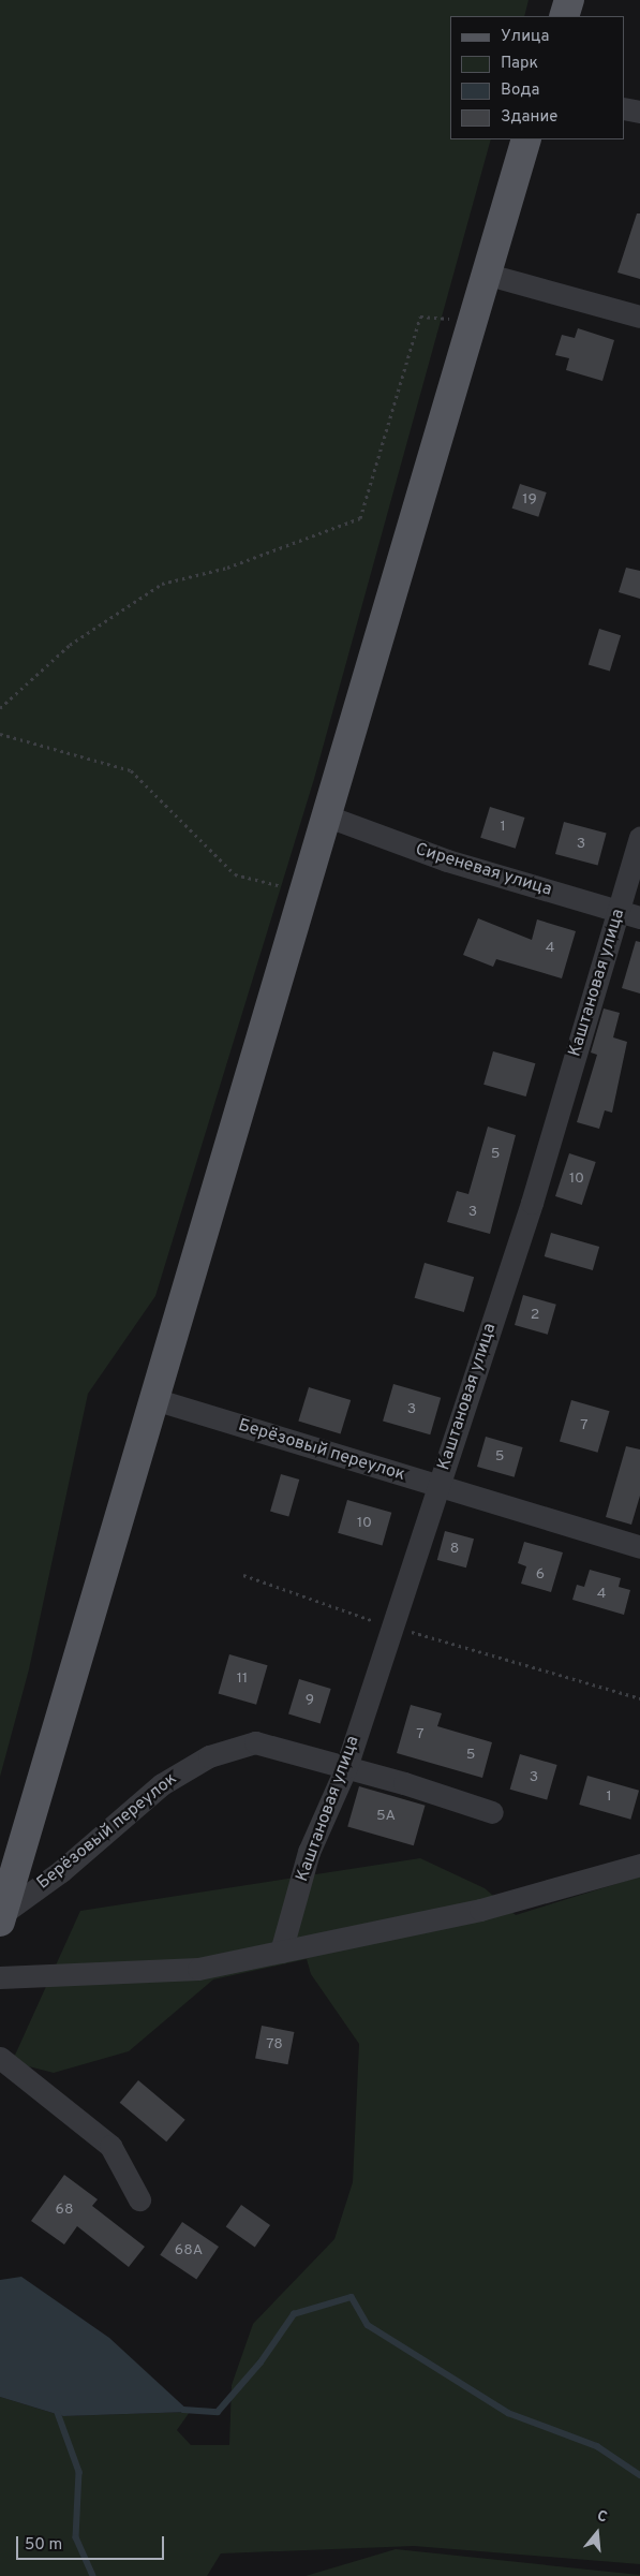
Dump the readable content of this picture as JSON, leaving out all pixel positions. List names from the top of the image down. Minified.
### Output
{"streets":{"street":["Сиреневая улица","Каштановая улица","Берёзовый переулок"]},"crossings":[["Сиреневая улица","Каштановая улица"],["Каштановая улица","Берёзовый переулок"]],"house_numbers":["19","1","3","4","5","10","3","2","3","7","5","10","8","6","4","11","9","7","5","3","1","5А","78","68","68А"],"legend":["Улица","Парк","Вода","Здание"],"scale_bar":"50 m","north":"top"}
